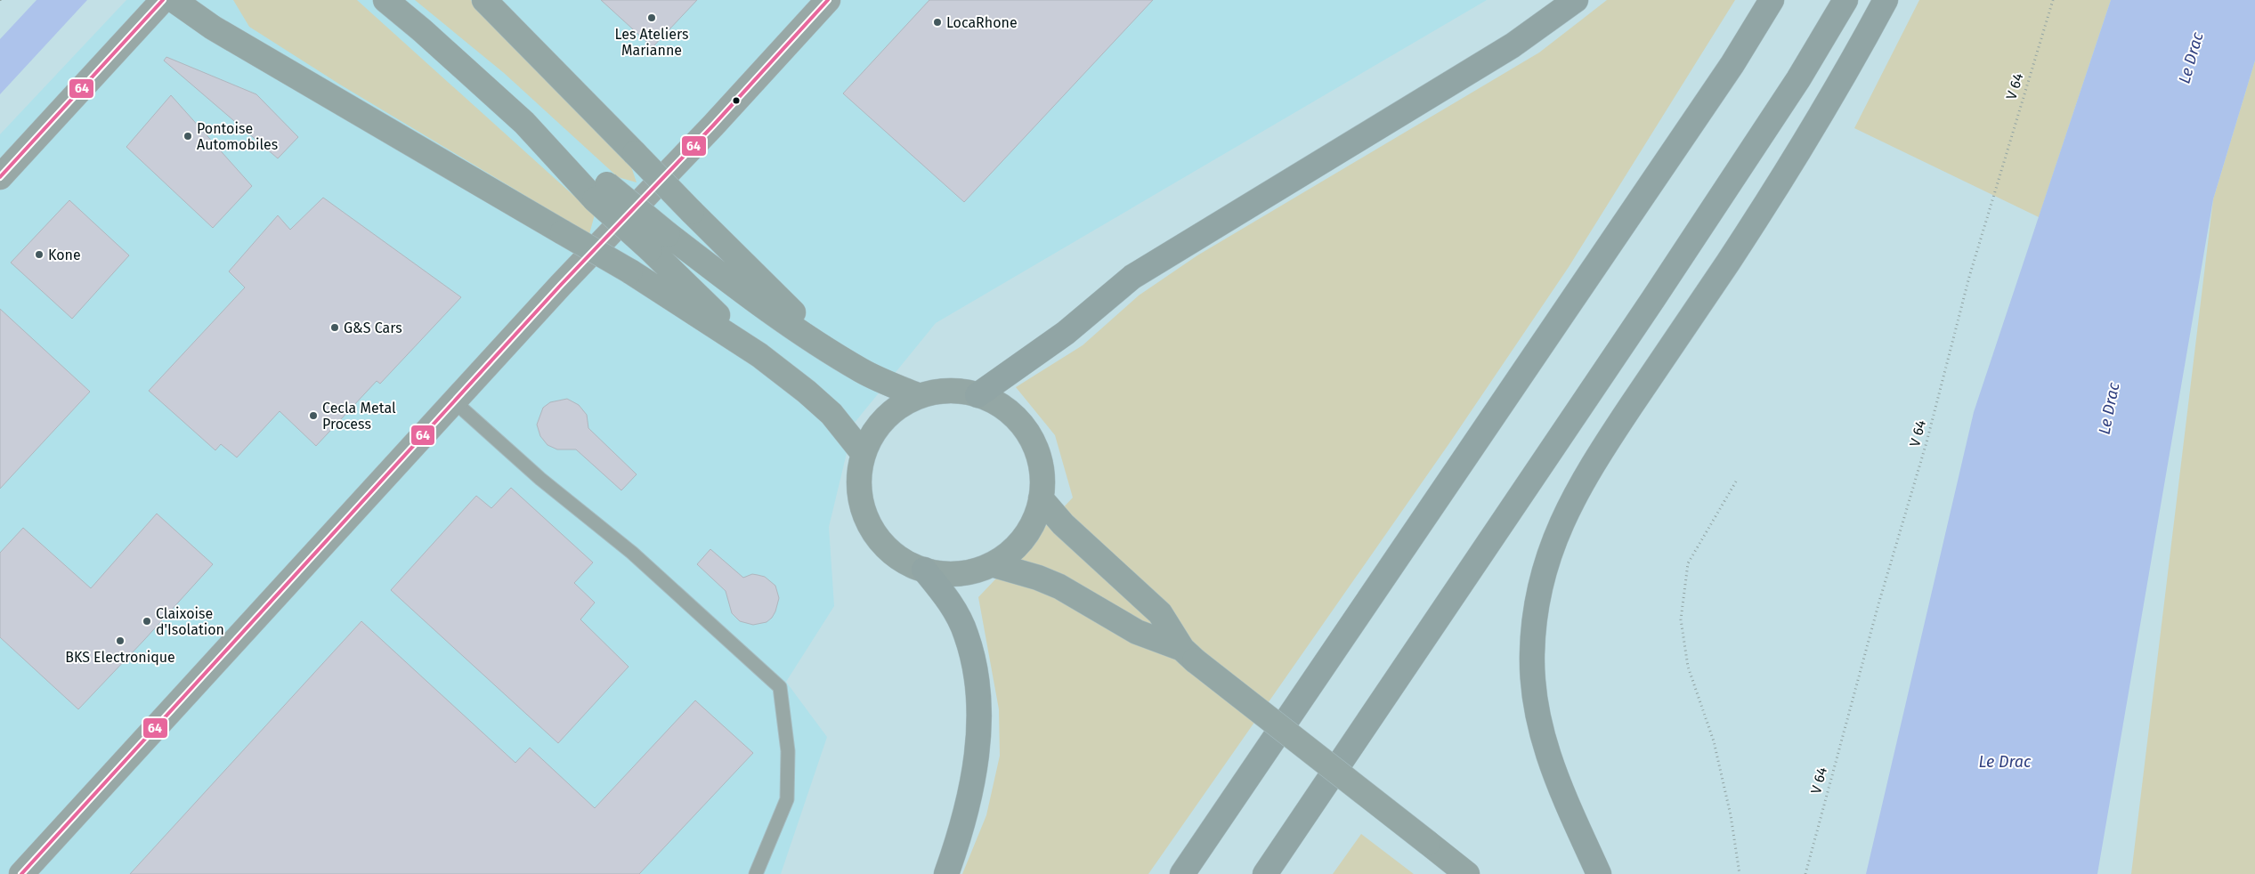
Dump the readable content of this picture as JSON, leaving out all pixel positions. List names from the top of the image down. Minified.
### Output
{"streets":{"path":["V 64"]},"water":["Le Drac"],"places":["Les Ateliers Marianne","LocaRhone","Pontoise Automobiles","Kone","G&S Cars","Cecla Metal Process","Claixoise d'Isolation","BKS Electronique"],"lines":["transit line 64"]}
